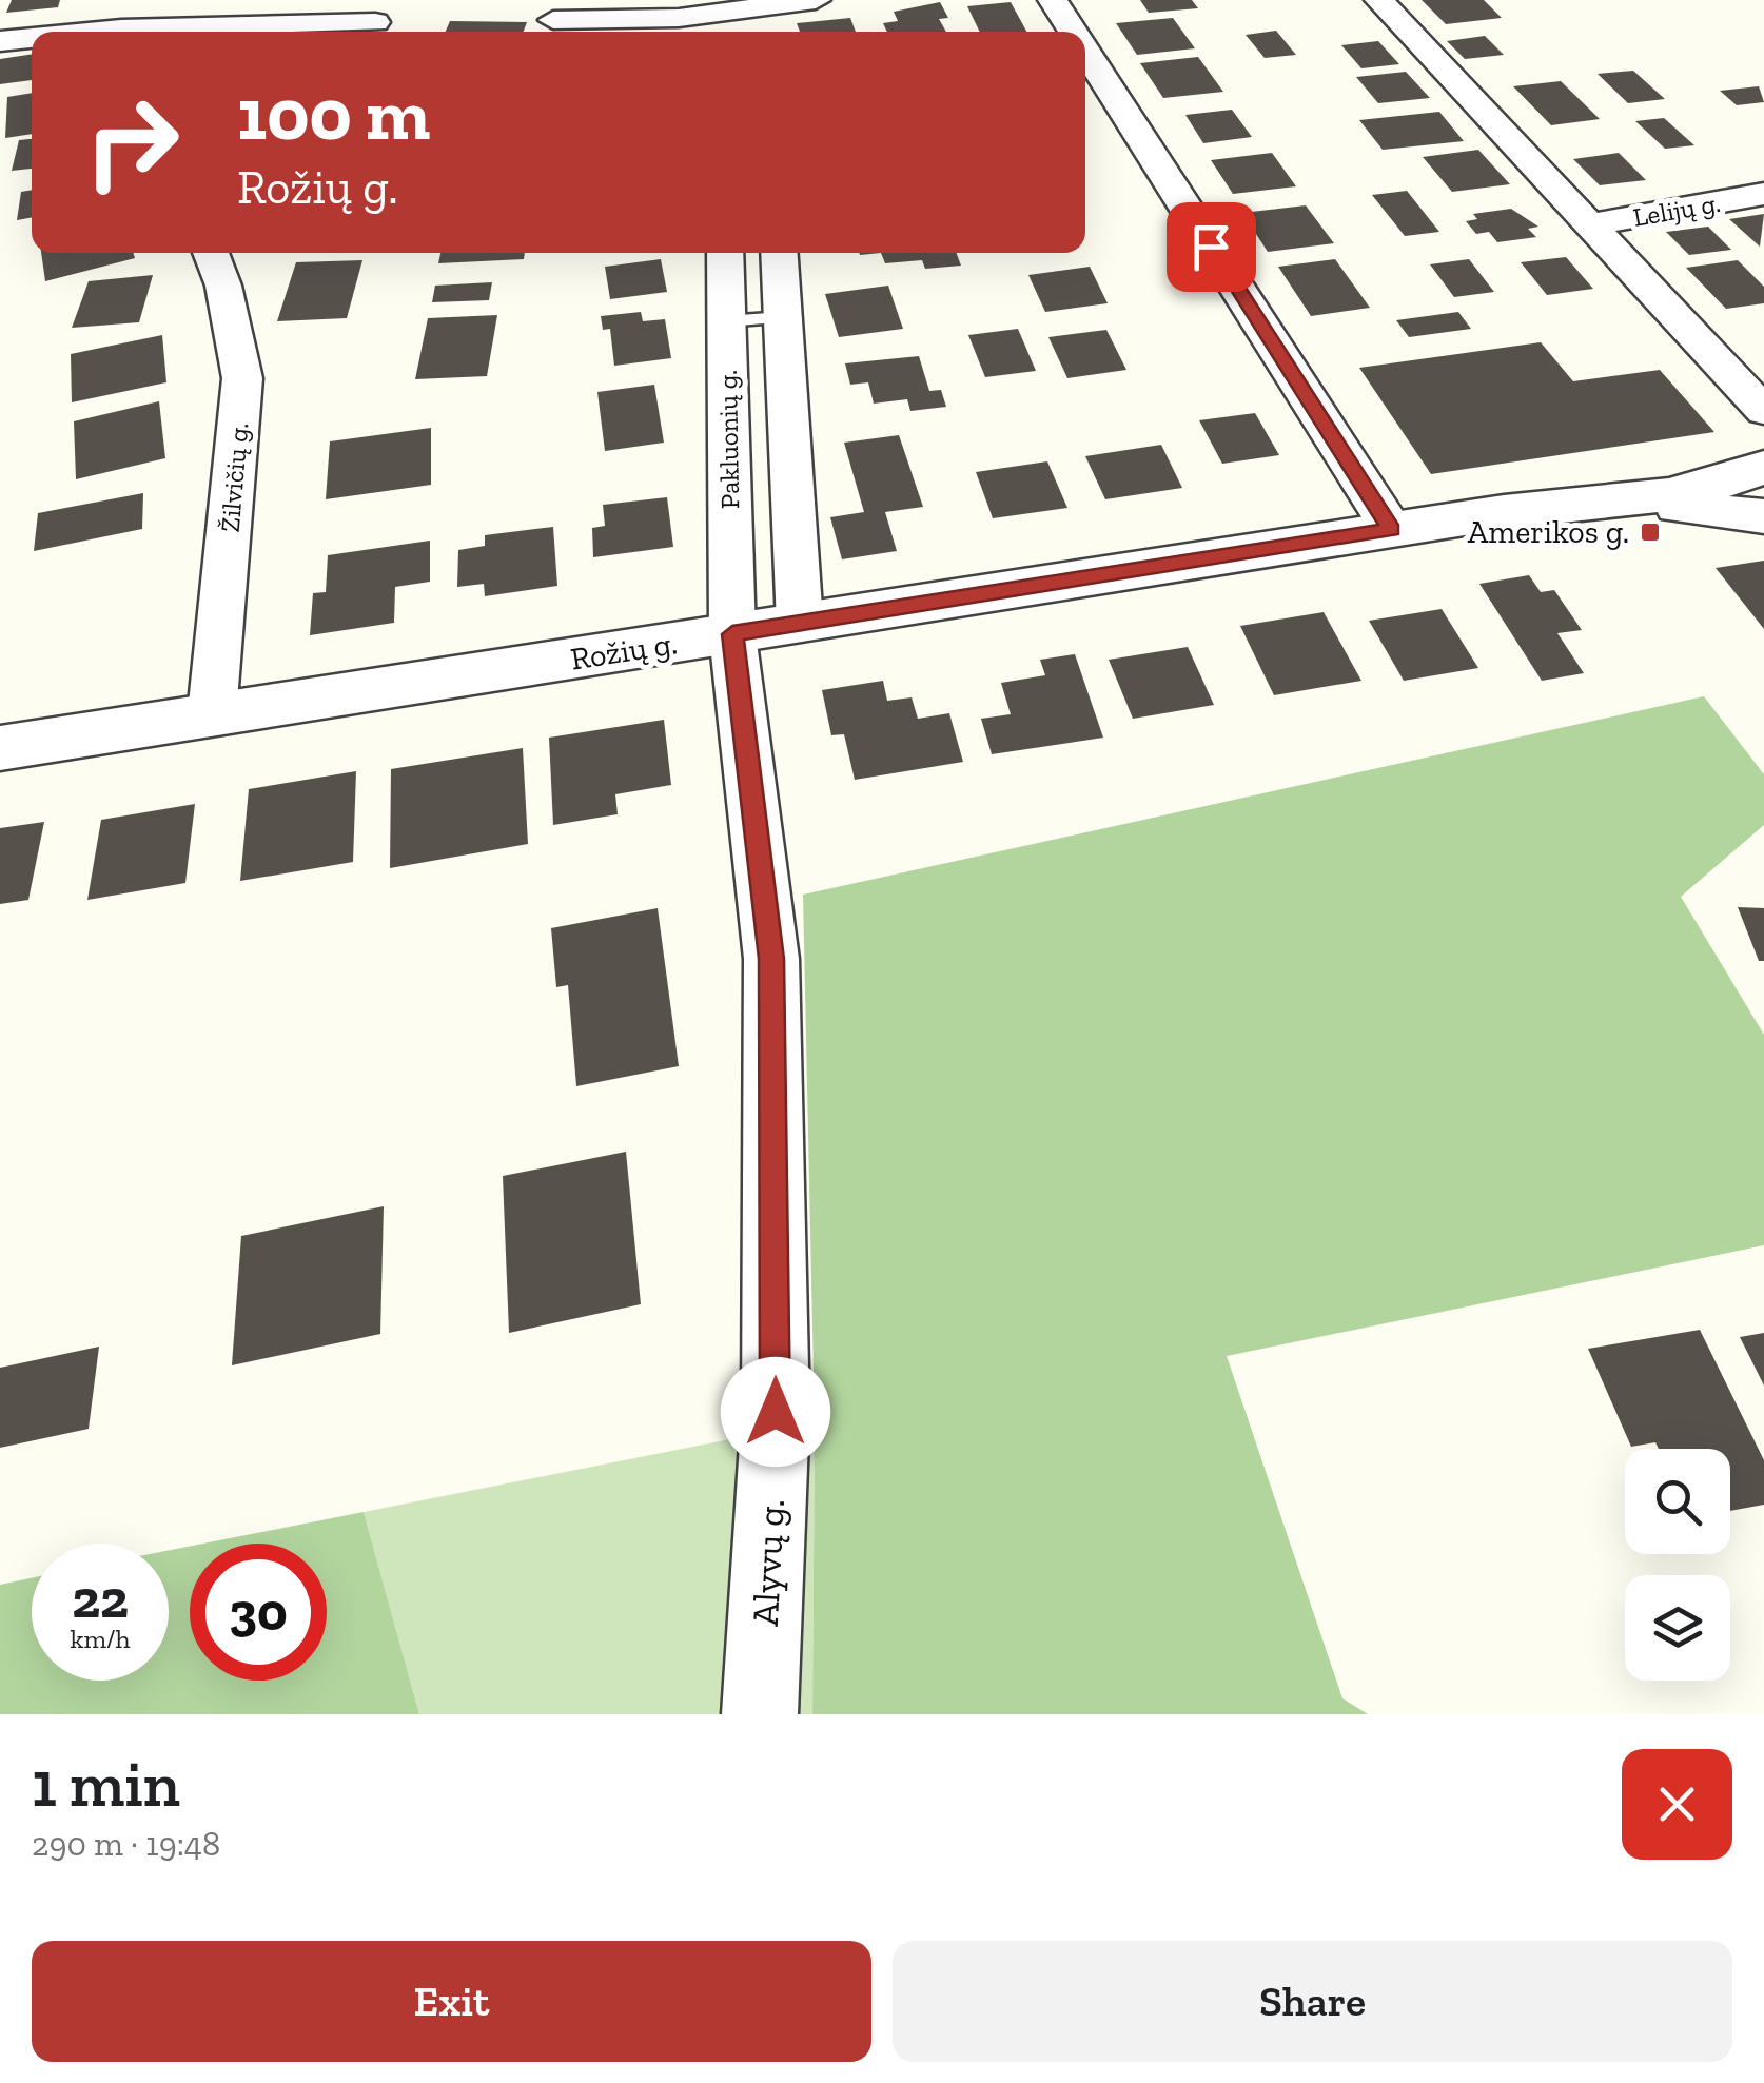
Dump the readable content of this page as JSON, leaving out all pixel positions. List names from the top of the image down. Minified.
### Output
{"streets":{"street":["Lelijų g.","Pakluonių g.","Žilvičių g.","Rožių g.","Alyvų g."]},"crossings":[["Pakluonių g.","Rožių g."],["Pakluonių g.","Alyvų g."],["Žilvičių g.","Rožių g."]],"places":{"transit":["Amerikos g."]},"page":{"turn":["100 m","Rožių g."],"speed":"22 km/h","limit":"30","heading":["1 min","290 m · 19:48"],"buttons":["Exit","Share"]}}
